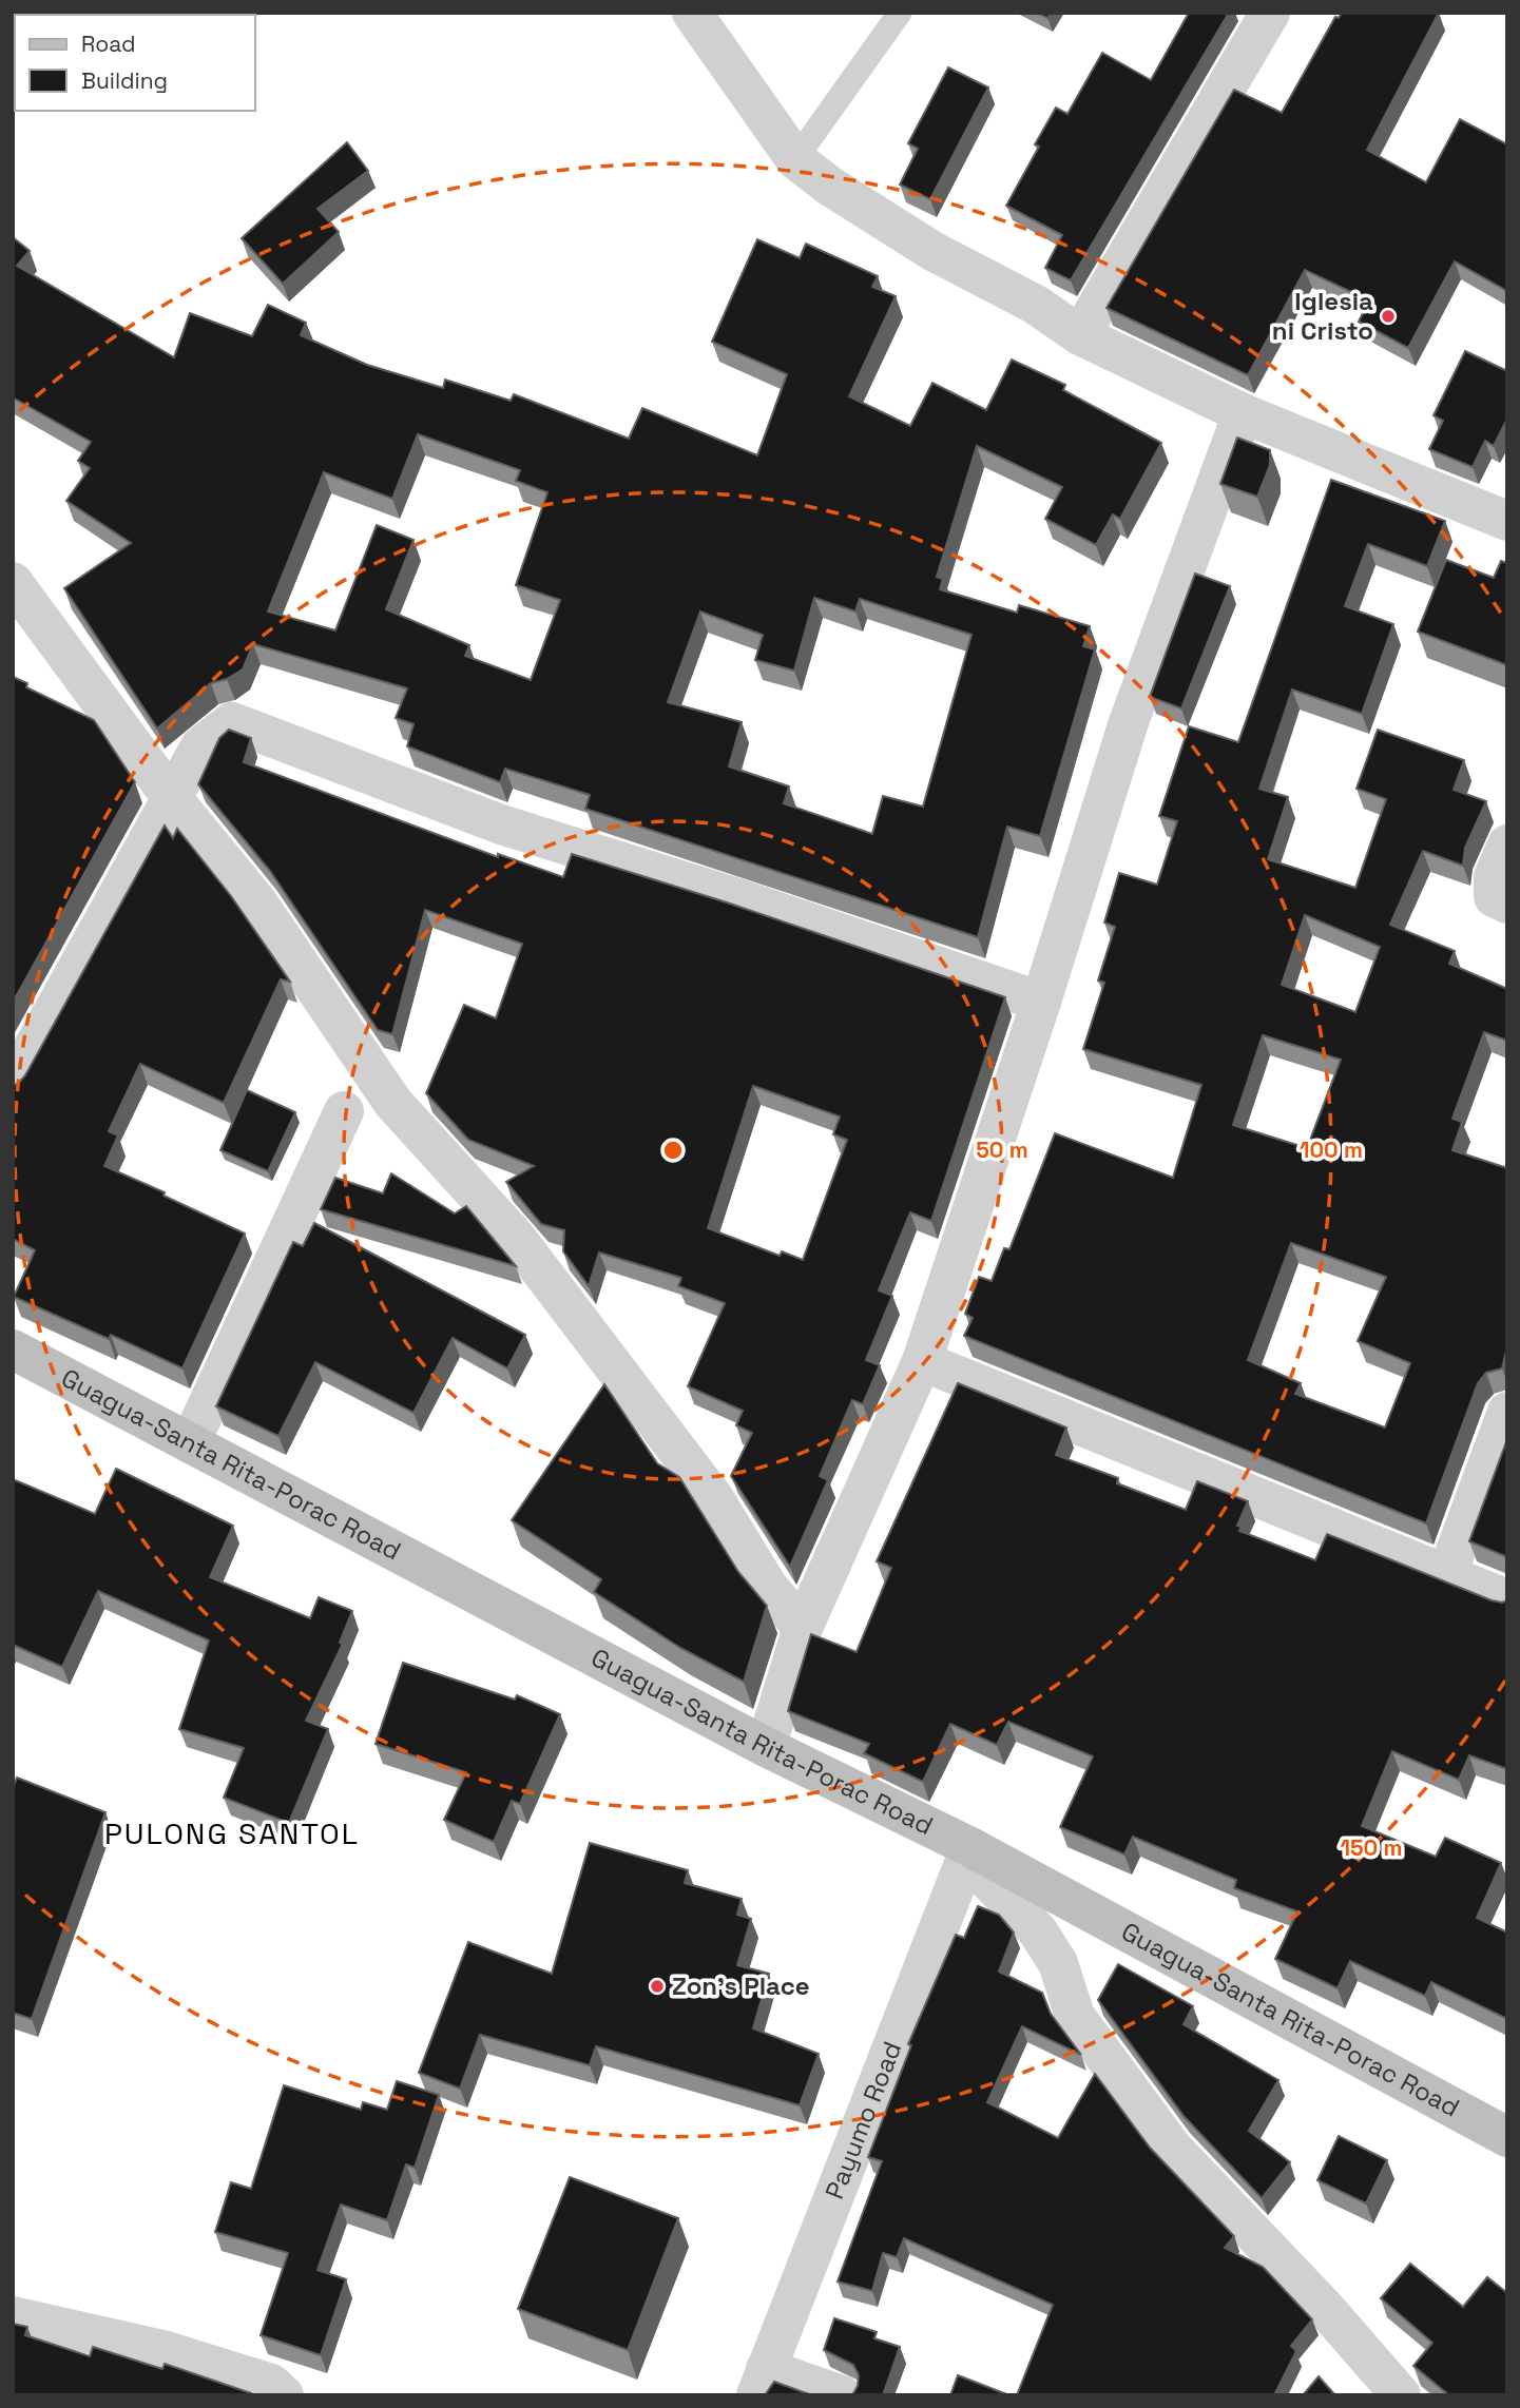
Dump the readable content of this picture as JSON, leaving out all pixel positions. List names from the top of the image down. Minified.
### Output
{"streets":{"main road":["Guagua-Santa Rita-Porac Road"],"street":["Payumo Road"]},"crossings":[["Guagua-Santa Rita-Porac Road","Payumo Road"]],"districts":["PULONG SANTOL"],"places":["Iglesia ni Cristo","Zon's Place"],"legend":["Road","Building"],"rings":["50 m","100 m","150 m"]}
